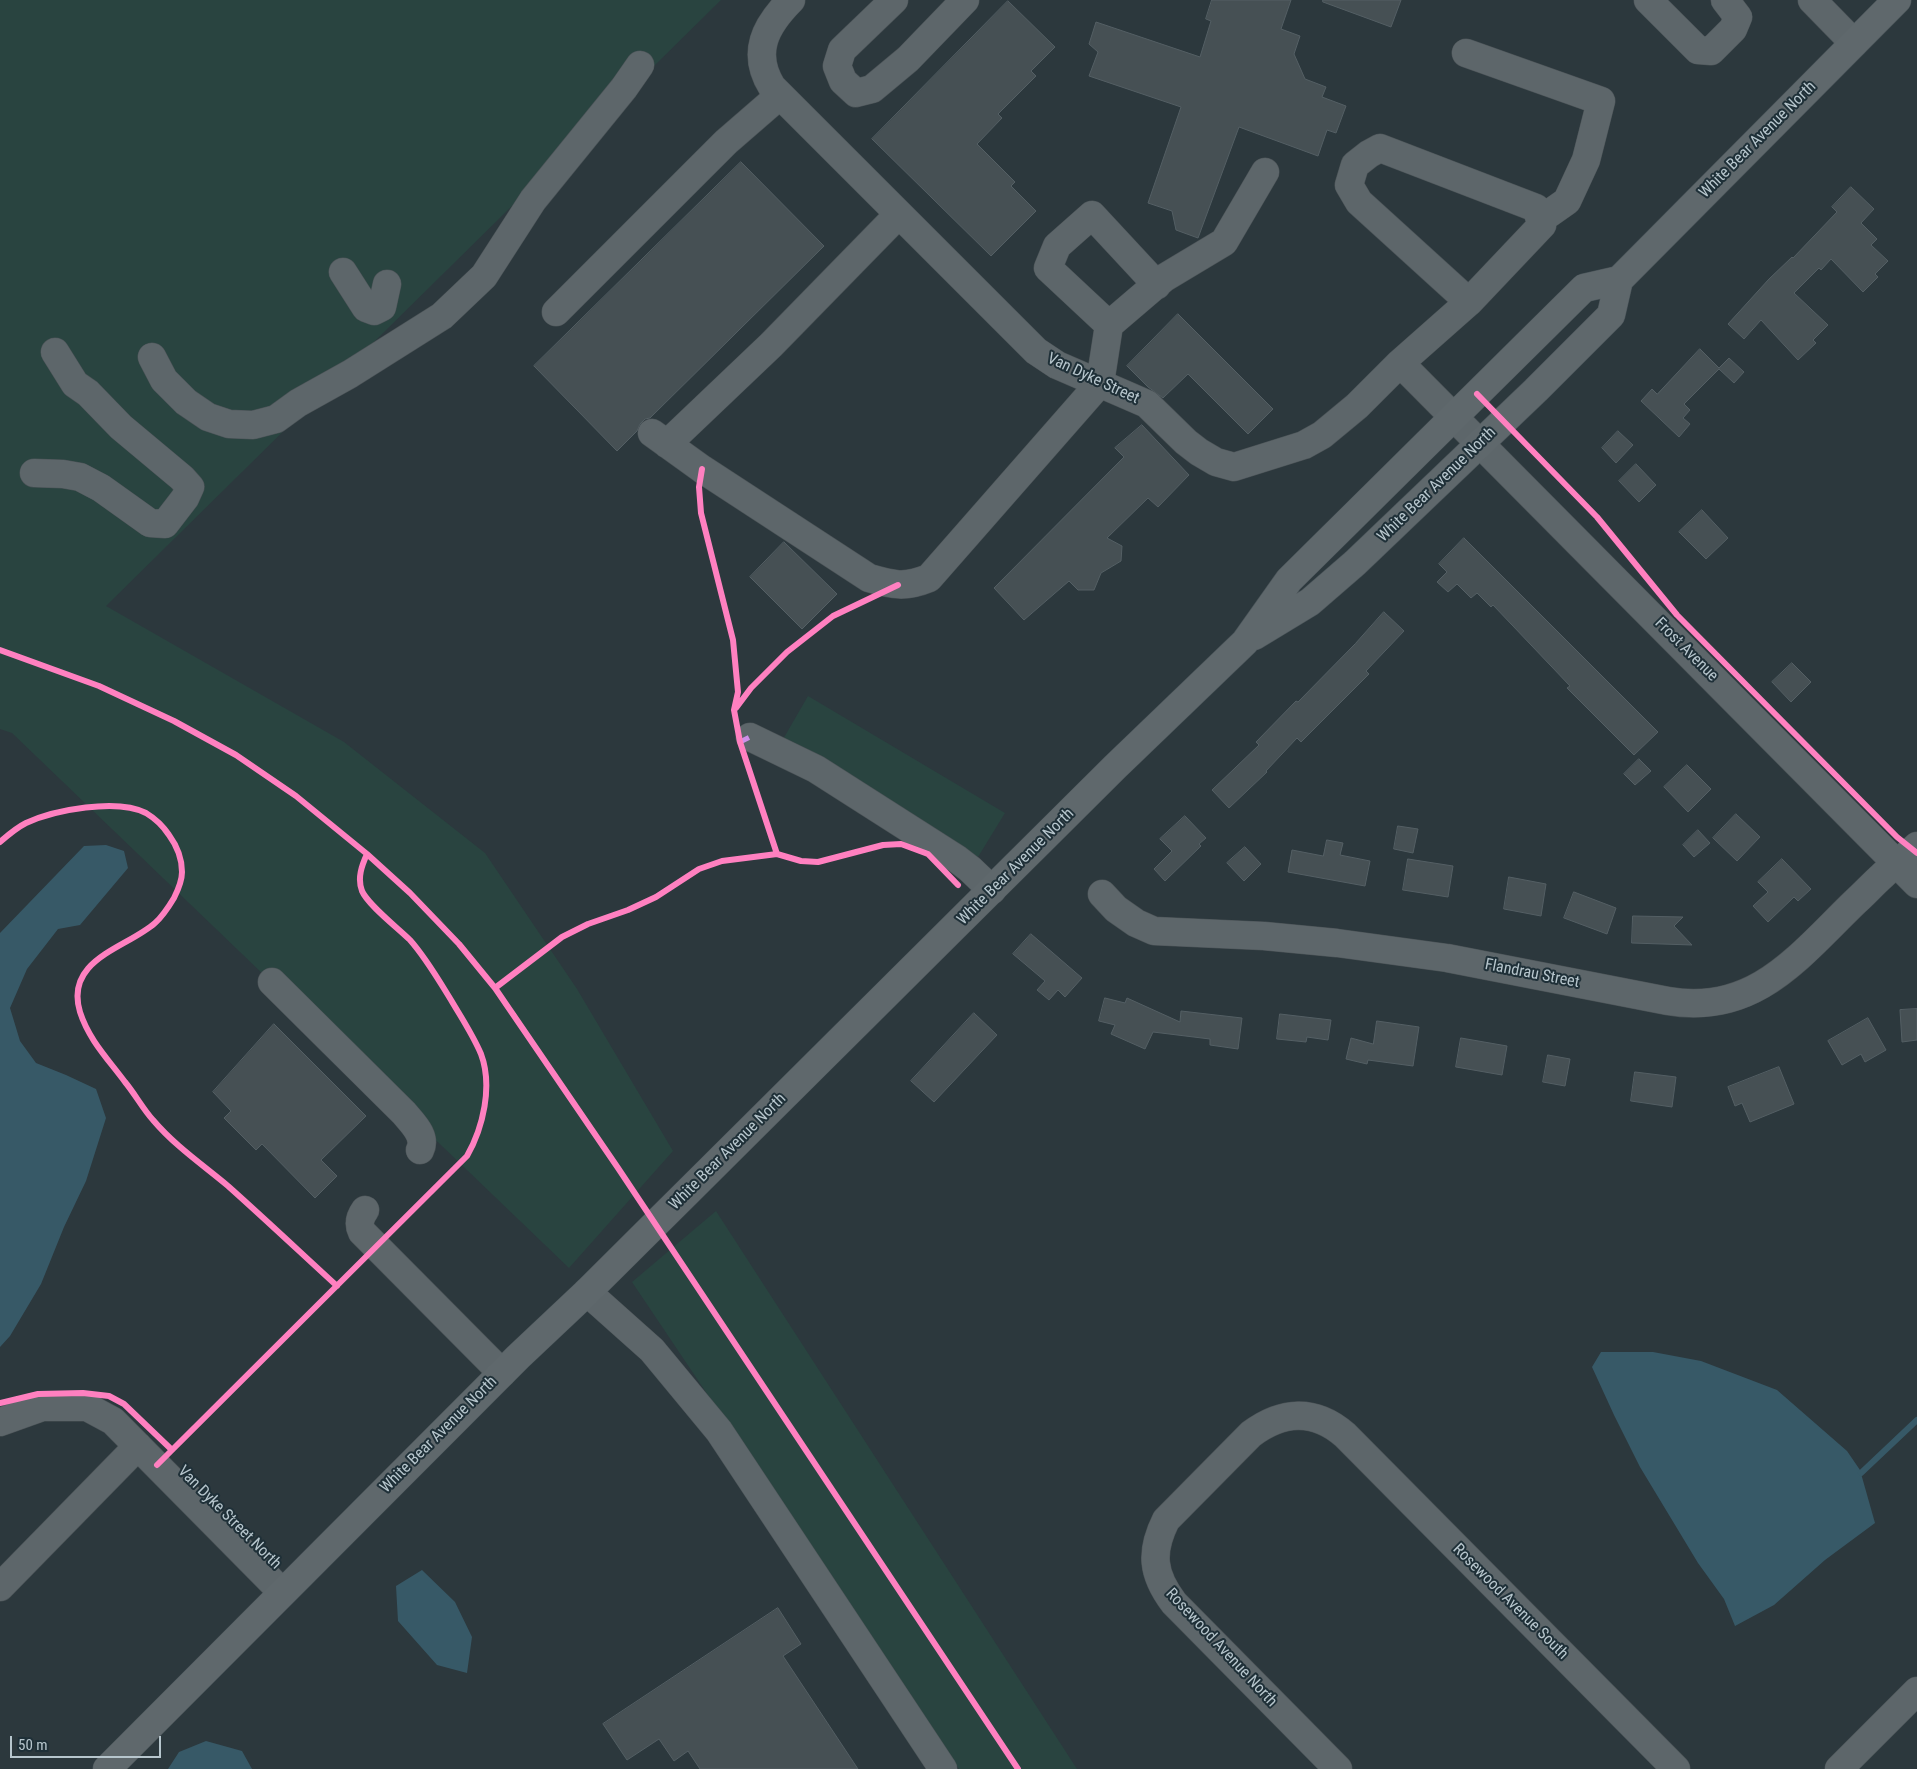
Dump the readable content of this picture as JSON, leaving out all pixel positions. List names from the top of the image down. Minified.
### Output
{"streets":{"main road":["White Bear Avenue North"],"street":["Van Dyke Street","Frost Avenue","Flandrau Street","Van Dyke Street North","Rosewood Avenue South","Rosewood Avenue North"]},"crossings":[["White Bear Avenue North","Frost Avenue"],["White Bear Avenue North","Van Dyke Street North"],["Frost Avenue","Flandrau Street"],["Rosewood Avenue South","Rosewood Avenue North"]],"scale_bar":"50 m"}
